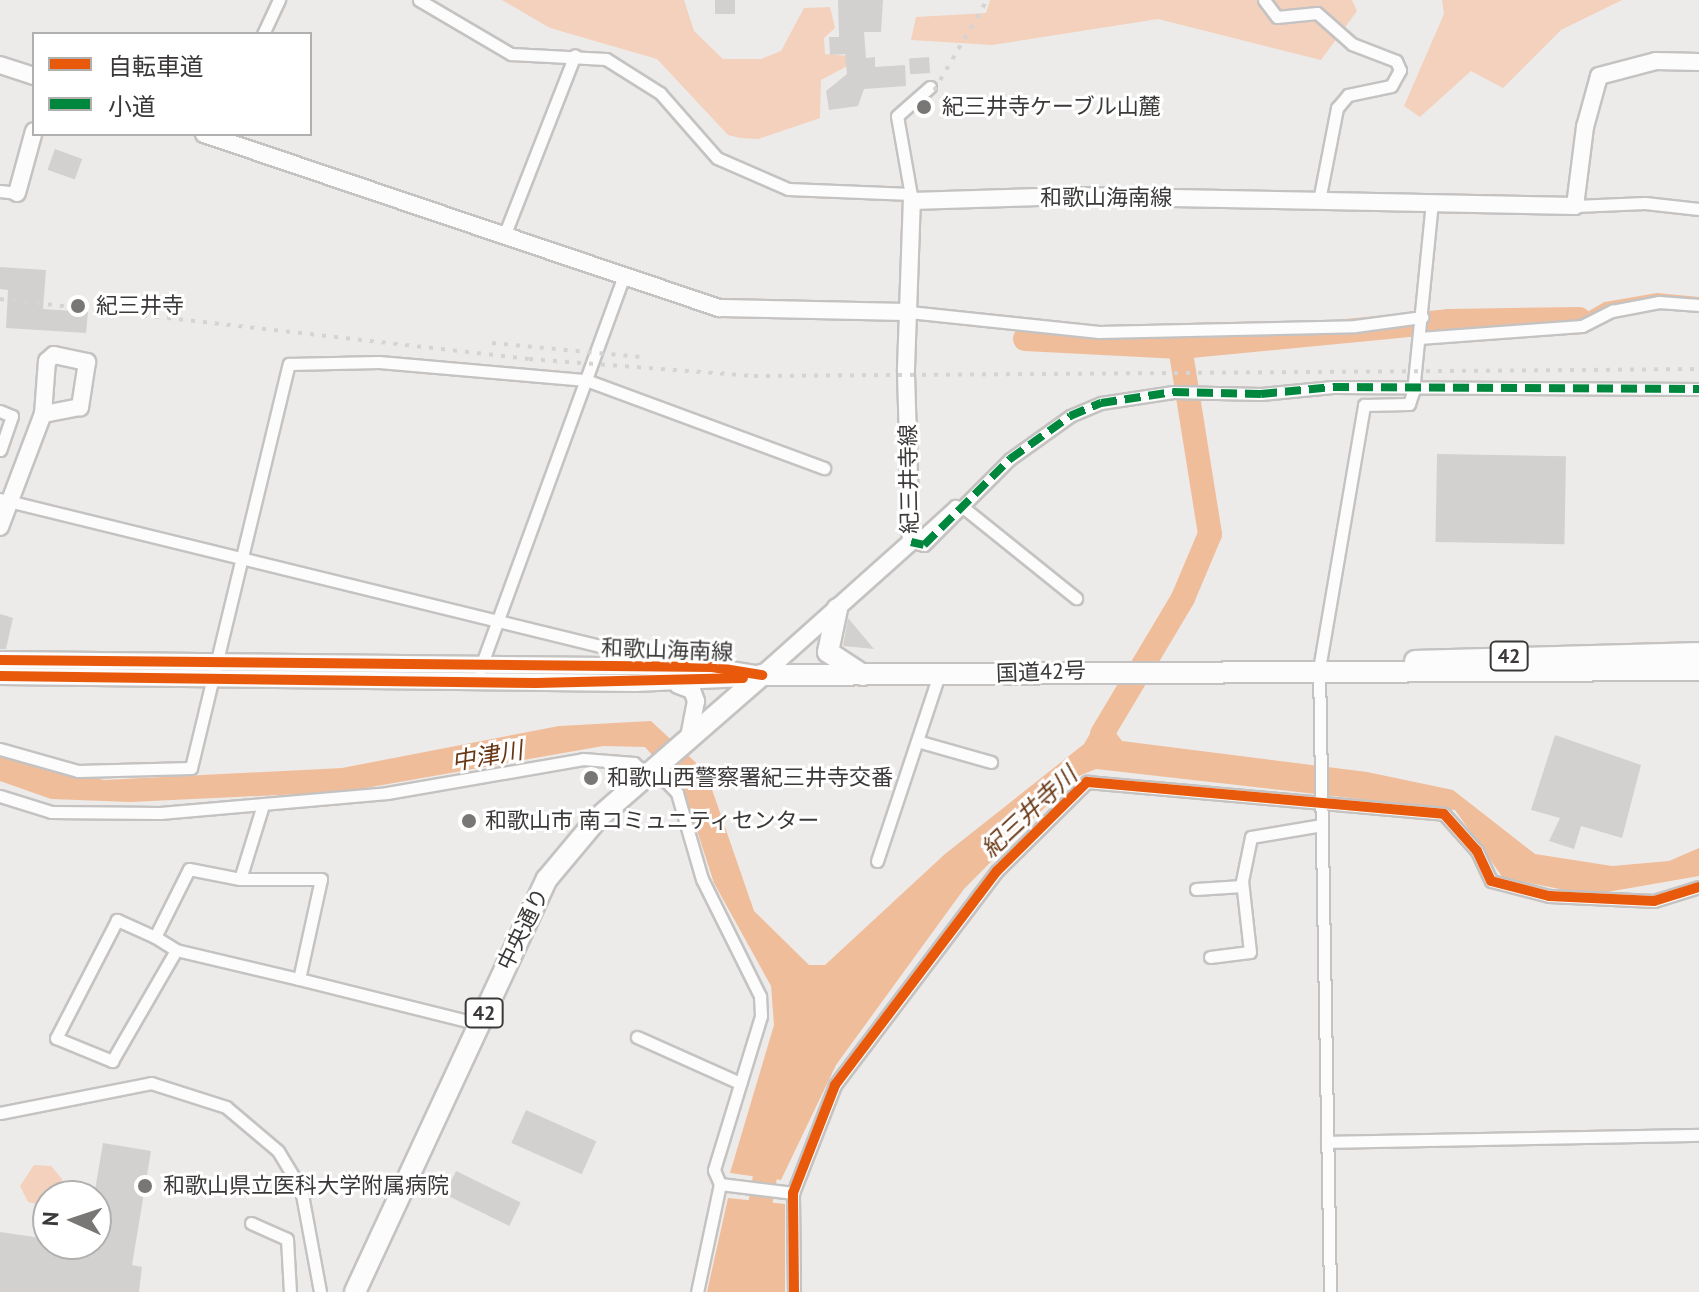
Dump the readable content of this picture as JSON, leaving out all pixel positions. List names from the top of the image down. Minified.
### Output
{"streets":{"highway":["42","国道42号","中央通り"],"main road":["和歌山海南線","紀三井寺線"]},"crossings":[["和歌山海南線","紀三井寺線"],["和歌山海南線","国道42号"],["和歌山海南線","中央通り"],["紀三井寺線","国道42号"],["紀三井寺線","中央通り"],["国道42号","中央通り"]],"water":["中津川","紀三井寺川"],"places":["紀三井寺ケーブル山麓","紀三井寺","和歌山西警察署紀三井寺交番","和歌山市 南コミュニティセンター","和歌山県立医科大学附属病院"],"legend":["自転車道","小道"],"north":"left"}
